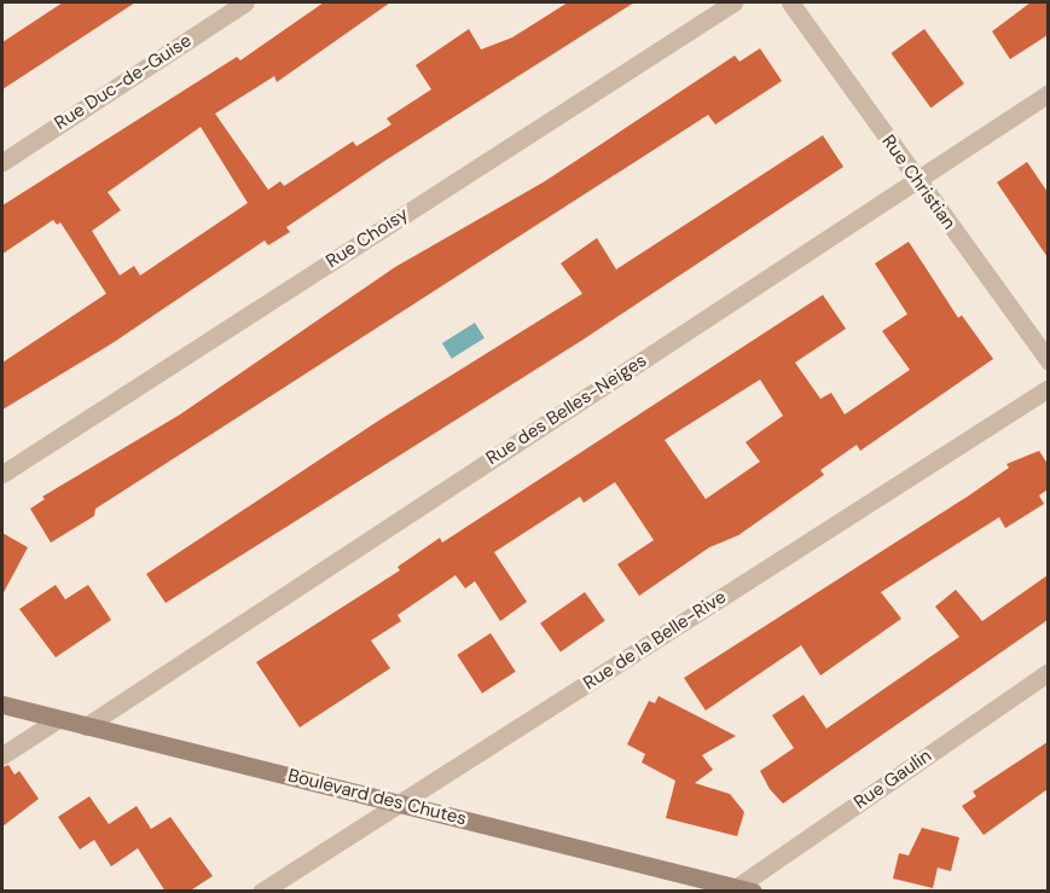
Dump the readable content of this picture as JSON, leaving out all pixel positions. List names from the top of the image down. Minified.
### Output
{"streets":{"street":["Rue Duc-de-Guise","Rue Christian","Rue Choisy","Rue des Belles-Neiges","Rue de la Belle-Rive","Rue Gaulin","Boulevard des Chutes"]},"crossings":[["Rue Christian","Rue des Belles-Neiges"],["Rue des Belles-Neiges","Boulevard des Chutes"],["Rue de la Belle-Rive","Boulevard des Chutes"],["Rue Gaulin","Boulevard des Chutes"]]}
